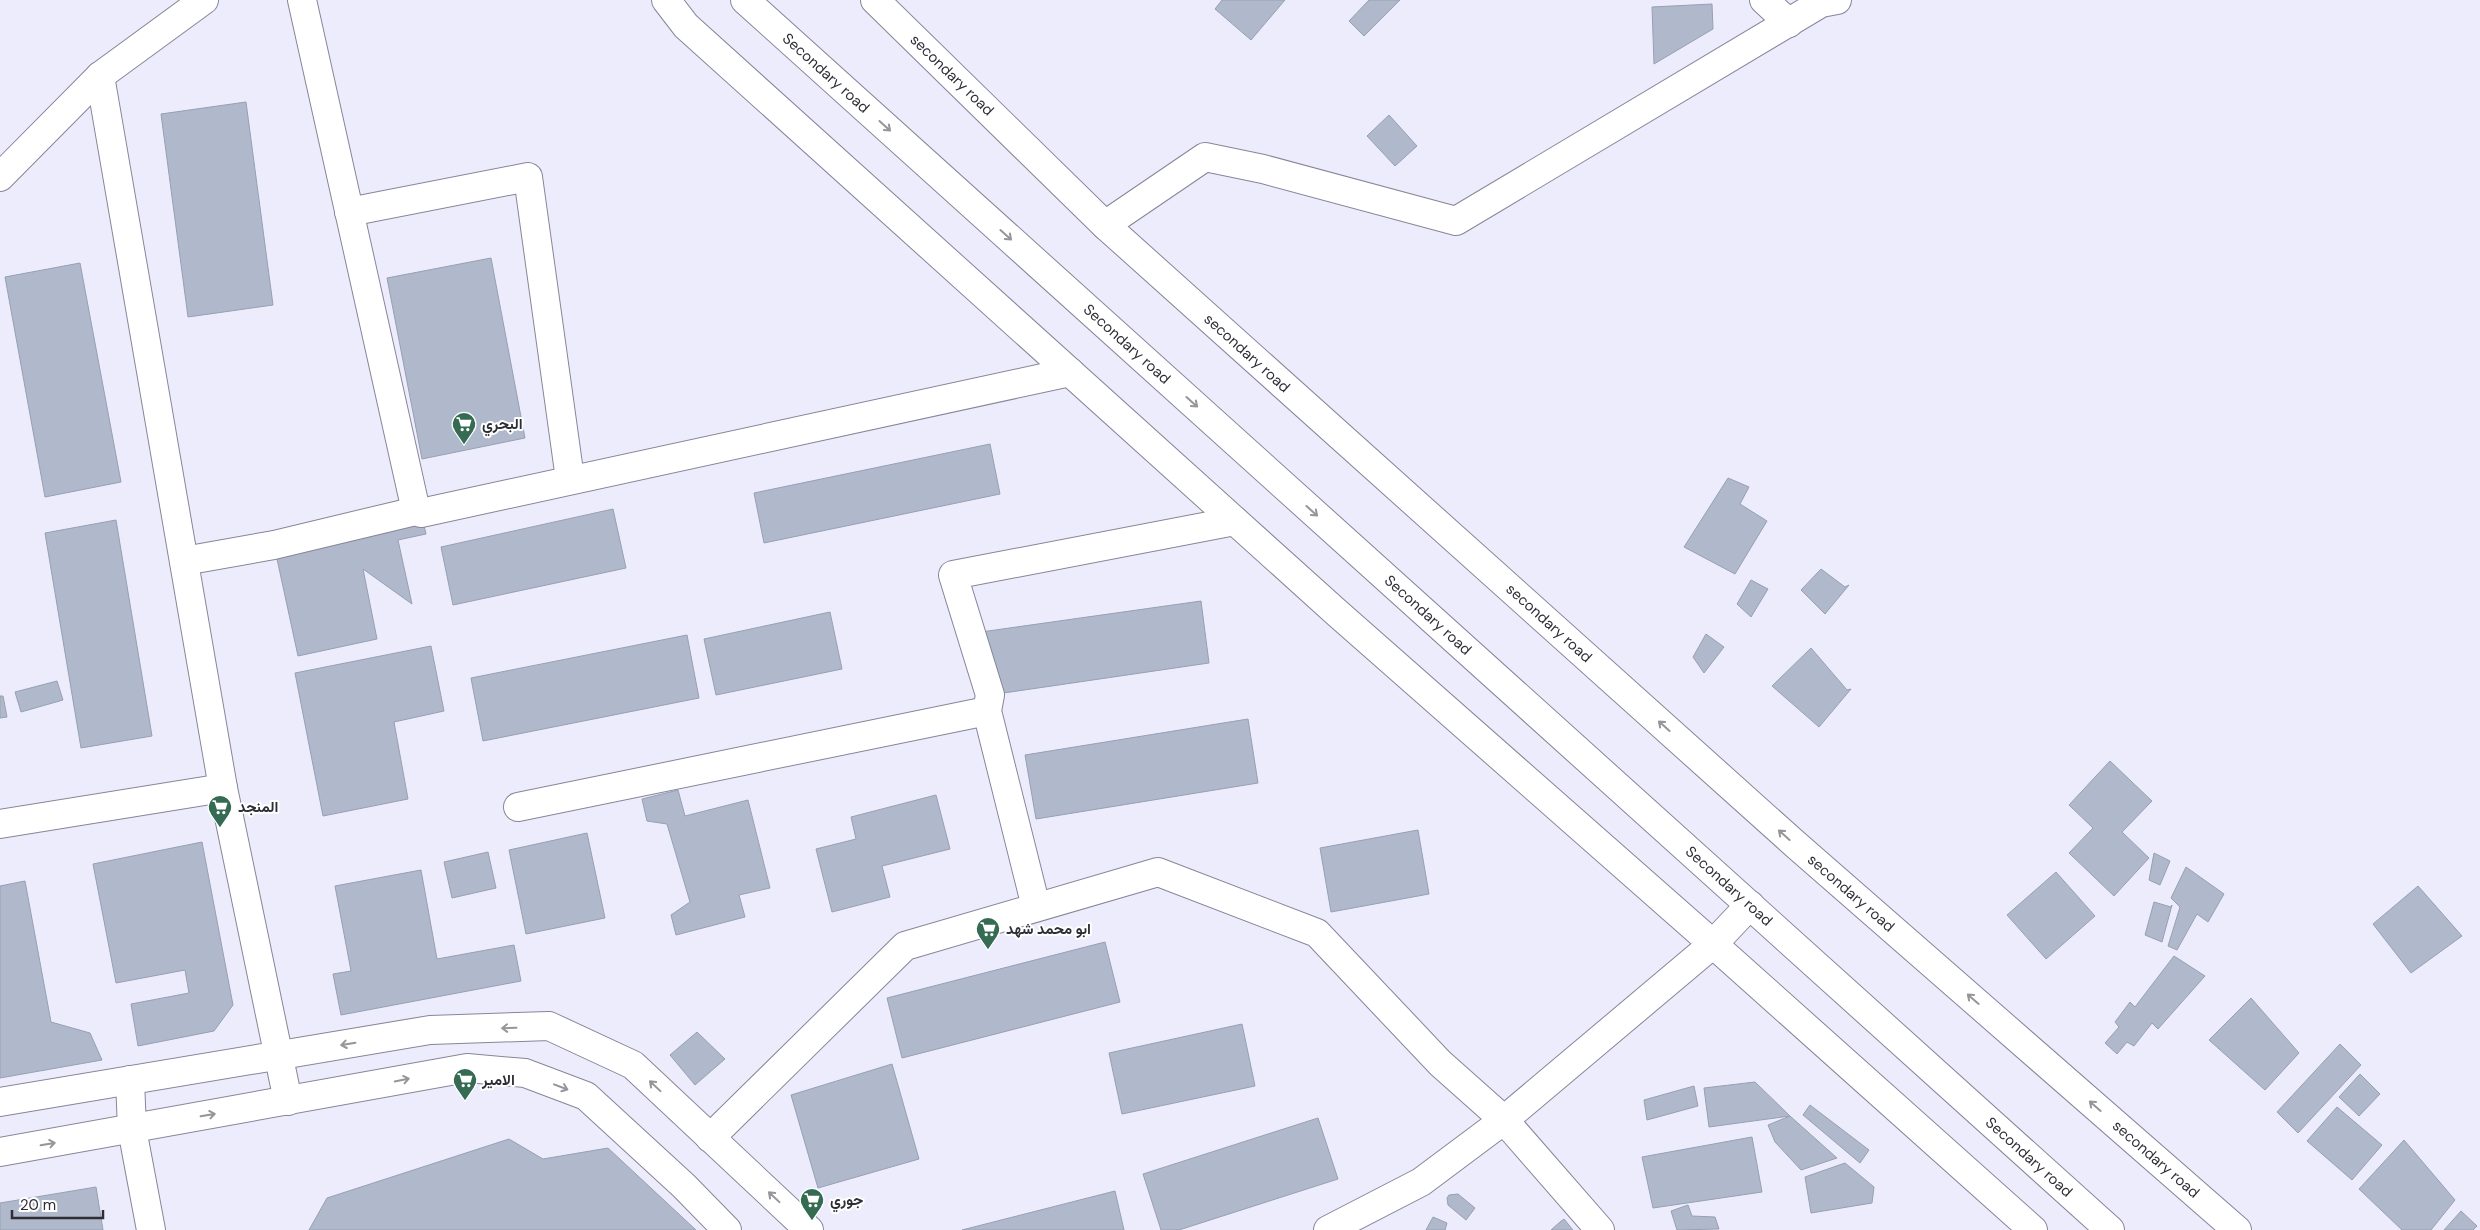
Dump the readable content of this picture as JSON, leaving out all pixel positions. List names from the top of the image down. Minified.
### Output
{"streets":{"street":["Secondary road","secondary road"]},"places":{"supermarket":["البحري","المنجد","ابو محمد شهد","الامير","جوري"]},"scale_bar":"20 m"}
